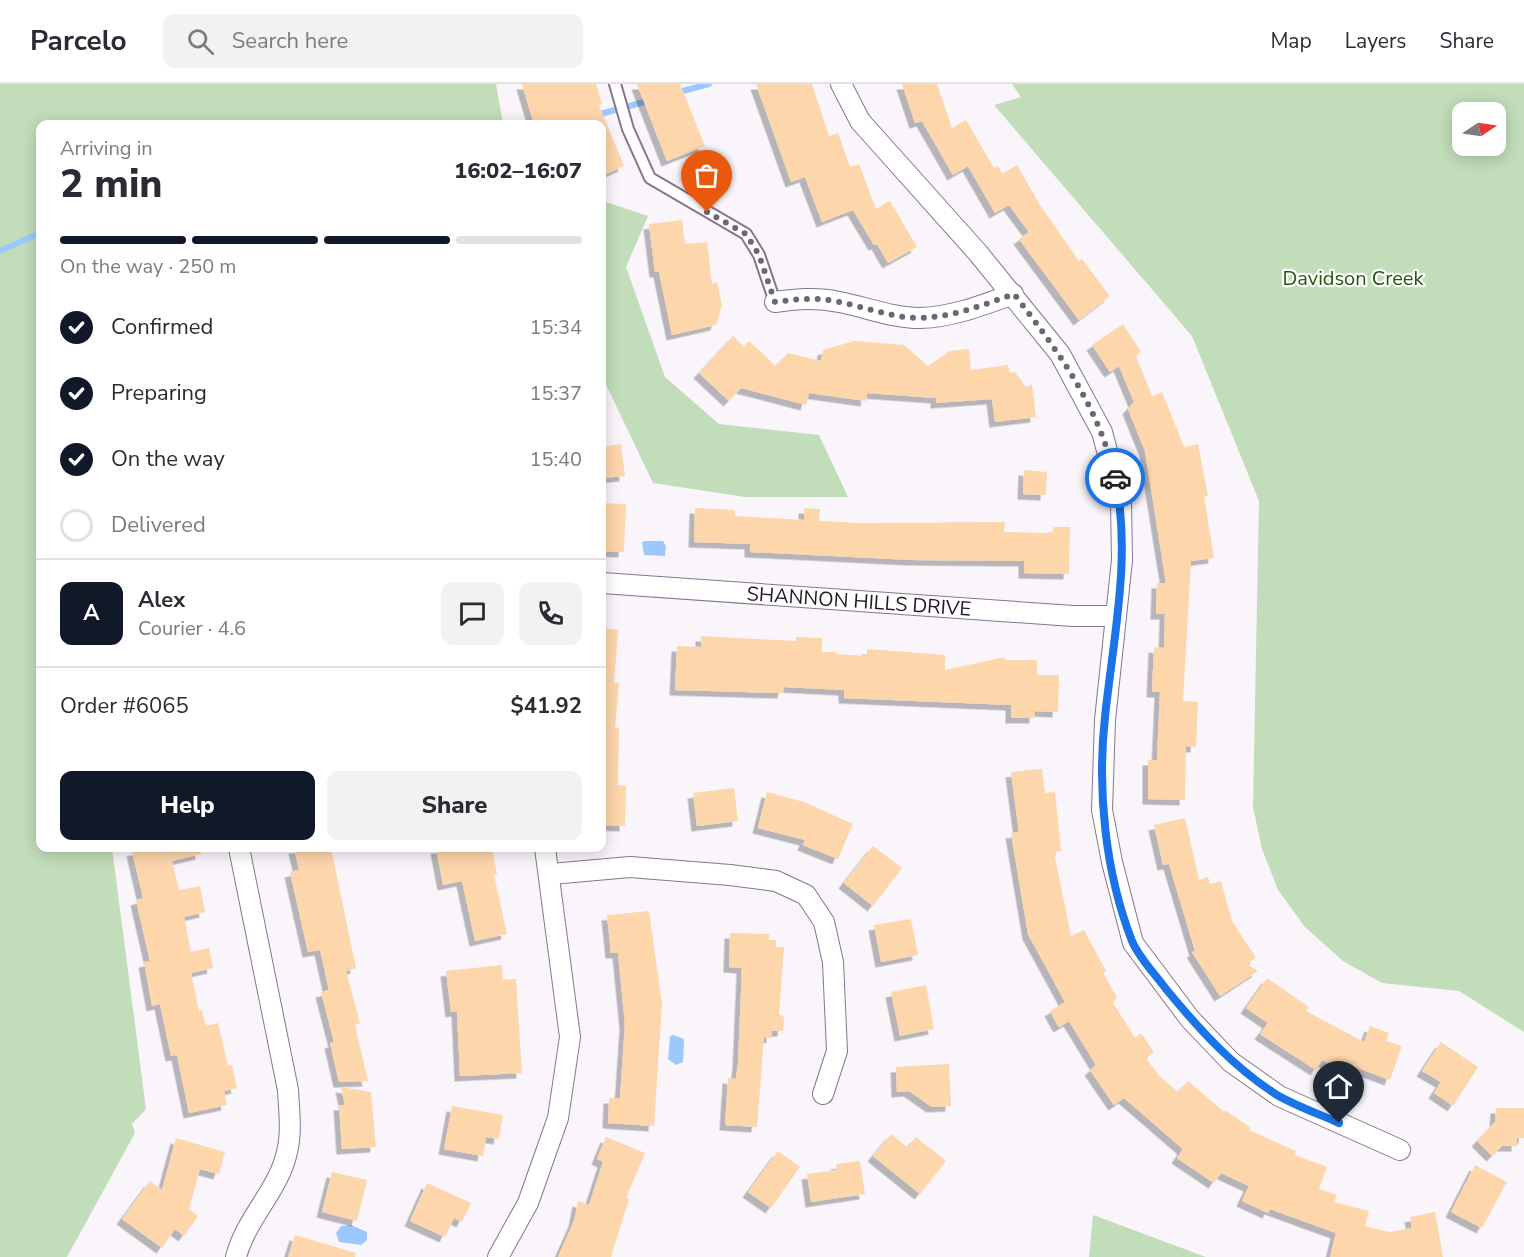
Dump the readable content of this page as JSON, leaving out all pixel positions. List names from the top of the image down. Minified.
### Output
{"streets":{"street":["SHANNON HILLS DRIVE"]},"parks":["Davidson Creek"],"north":"right","page":{"header":"Parcelo","search":"Search here","nav":["Map","Layers","Share"],"heading":["2 min","Arriving in","16:02–16:07"],"panel":["Alex","Courier · 4.6","Order #6065","$41.92"],"bar":"On the way · 250 m","list":[["Confirmed","15:34"],["Preparing","15:37"],["On the way","15:40"],"Delivered"],"round":"A","buttons":["Help","Share"]}}
